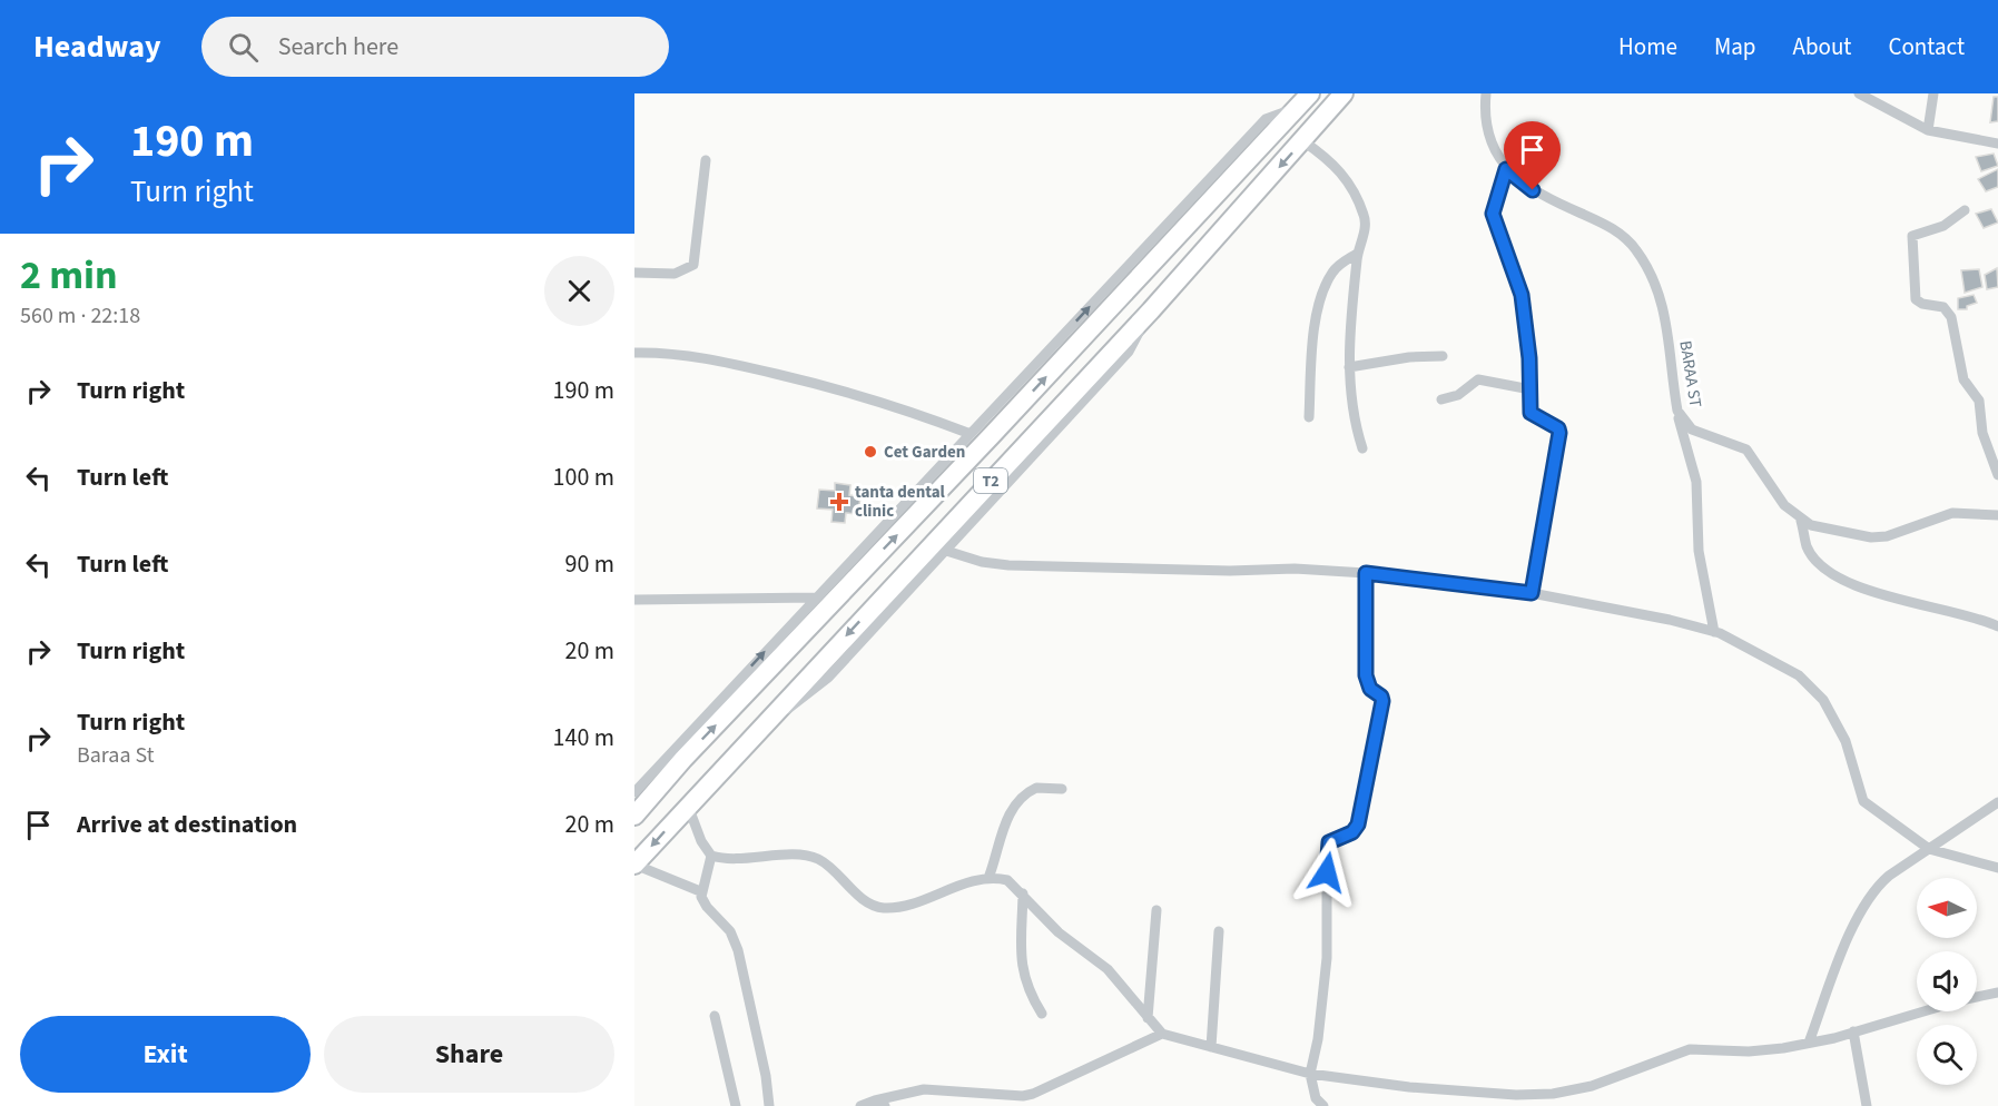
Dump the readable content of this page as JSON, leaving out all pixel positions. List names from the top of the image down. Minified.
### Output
{"streets":{"highway":["T2"],"street":["BARAA ST"]},"places":{"other":["Cet Garden"],"health":["tanta dental clinic"]},"north":"left","page":{"header":"Headway","search":"Search here","nav":["Home","Map","About","Contact"],"turn":["190 m","Turn right"],"heading":["2 min","560 m · 22:18"],"list":[{"name":"Turn right","value":"190 m"},{"name":"Turn left","value":"100 m"},{"name":"Turn left","value":"90 m"},{"name":"Turn right","value":"20 m"},{"name":"Turn right","note":"Baraa St","value":"140 m"},{"name":"Arrive at destination","value":"20 m"}],"buttons":["Exit","Share"]}}
